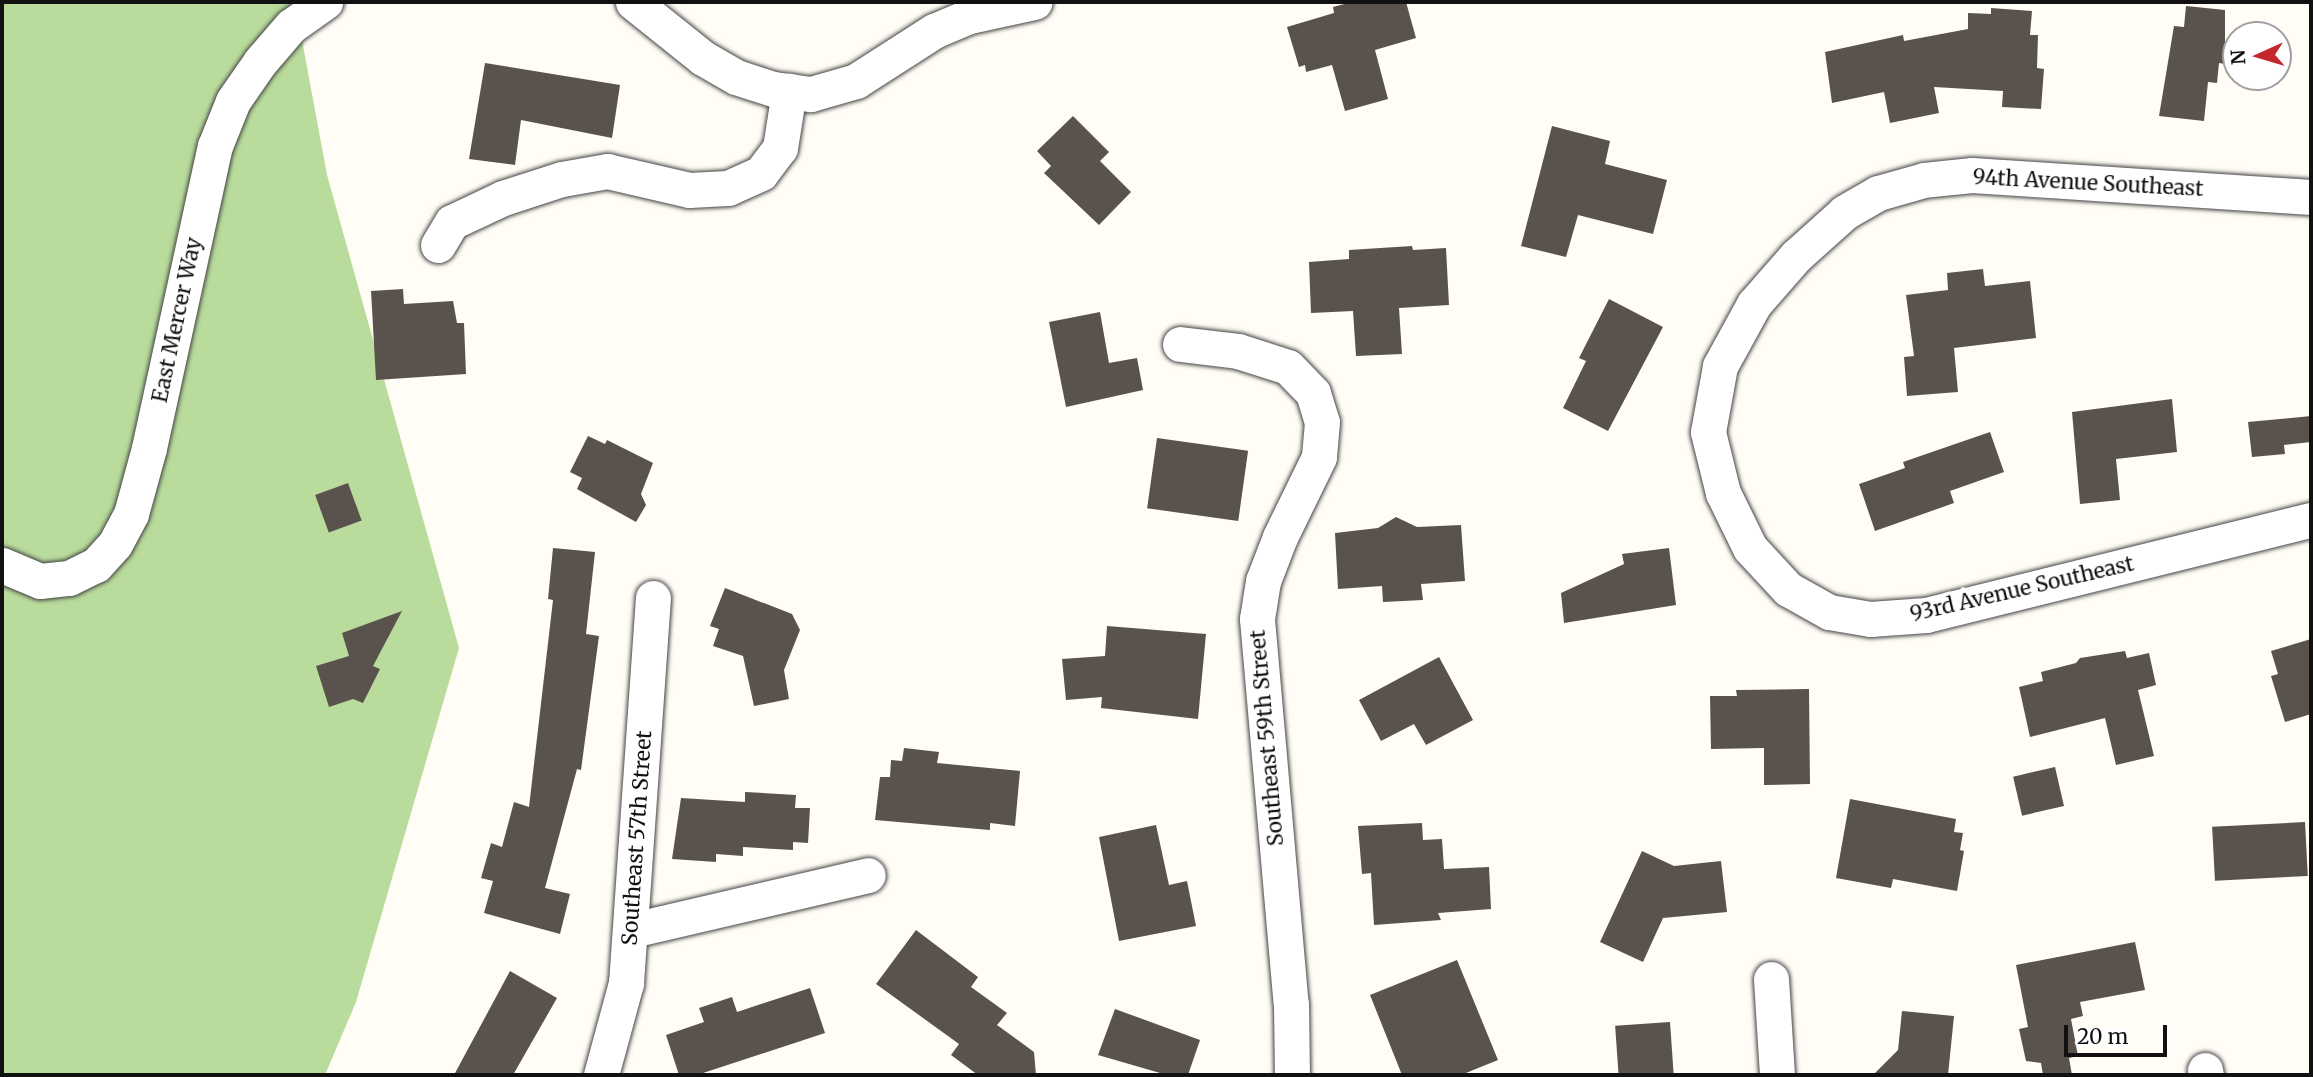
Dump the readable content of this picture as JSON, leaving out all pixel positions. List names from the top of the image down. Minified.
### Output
{"streets":{"street":["94th Avenue Southeast","East Mercer Way","93rd Avenue Southeast","Southeast 59th Street","Southeast 57th Street"]},"crossings":[["94th Avenue Southeast","93rd Avenue Southeast"]],"scale_bar":"20 m","north":"left"}
